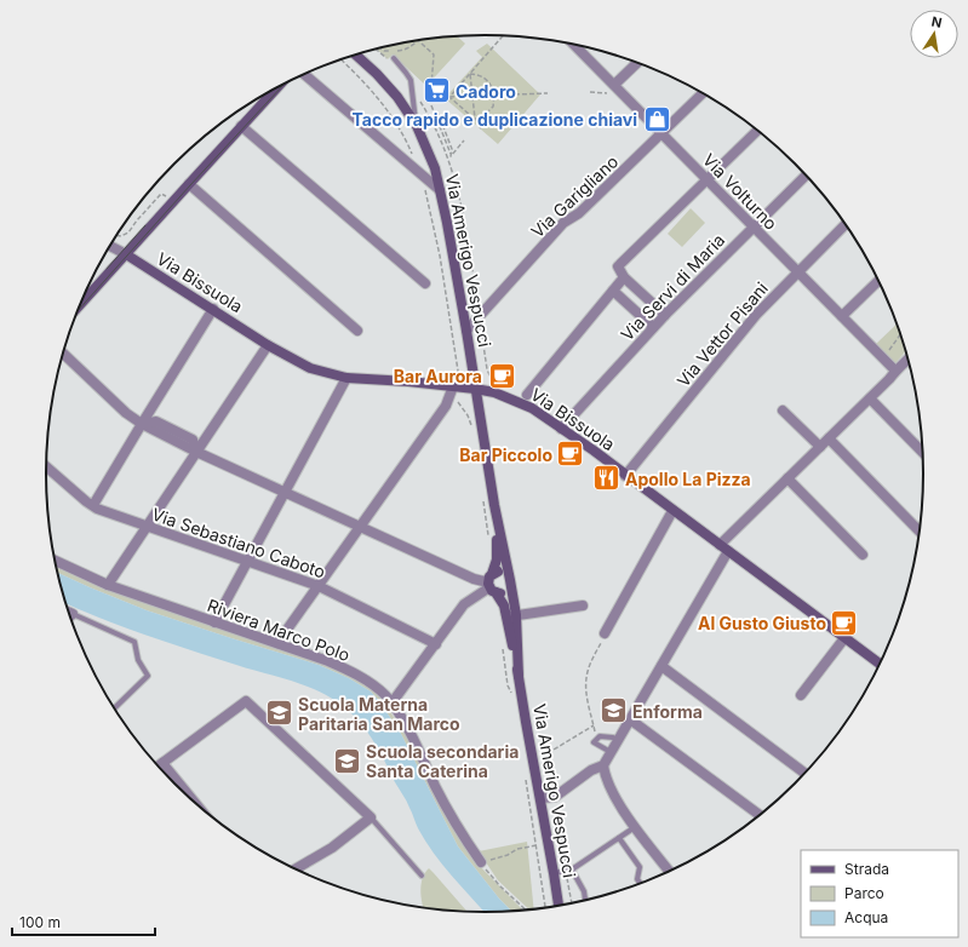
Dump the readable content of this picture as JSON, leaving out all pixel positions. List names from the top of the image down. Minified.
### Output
{"streets":{"street":["Via Volturno","Via Garigliano","Via Amerigo Vespucci","Via Bissuola","Via Servi di Maria","Via Vettor Pisani","Via Sebastiano Caboto","Riviera Marco Polo"]},"crossings":[["Via Volturno","Via Garigliano"],["Via Volturno","Via Servi di Maria"],["Via Volturno","Via Vettor Pisani"],["Via Garigliano","Via Amerigo Vespucci"],["Via Amerigo Vespucci","Via Bissuola"],["Via Bissuola","Via Servi di Maria"],["Via Bissuola","Via Vettor Pisani"]],"places":{"supermarket":["Cadoro"],"shop":["Tacco rapido e duplicazione chiavi"],"cafe":["Bar Aurora","Bar Piccolo","Al Gusto Giusto"],"restaurant":["Apollo La Pizza"],"school or university":["Enforma","Scuola Materna Paritaria San Marco","Scuola secondaria Santa Caterina"]},"legend":["Strada","Parco","Acqua"],"scale_bar":"100 m","north":"top"}
